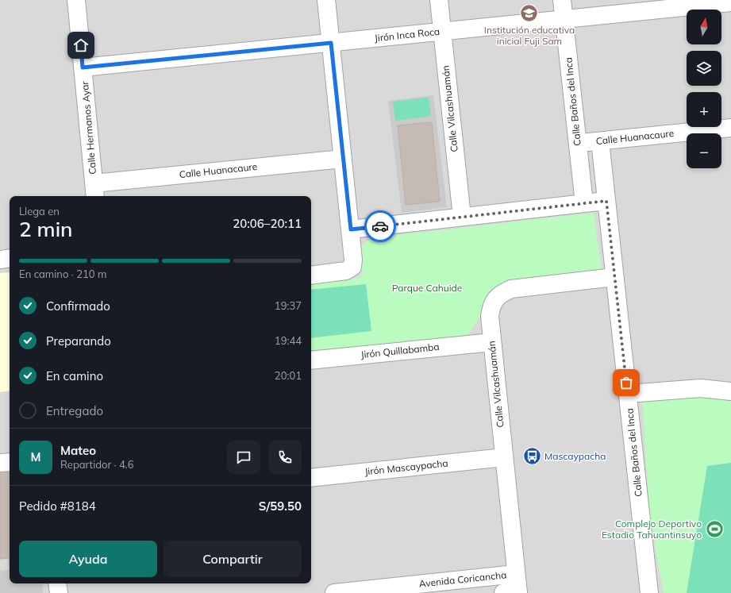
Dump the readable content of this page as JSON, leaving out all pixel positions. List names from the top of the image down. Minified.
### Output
{"streets":{"street":["Jirón Inca Roca","Calle Baños del Inca","Calle Vilcashuamán","Calle Hermanos Ayar","Calle Huanacaure","Jirón Quillabamba","Jirón Mascaypacha","Avenida Coricancha"]},"crossings":[["Jirón Inca Roca","Calle Baños del Inca"],["Jirón Inca Roca","Calle Vilcashuamán"],["Jirón Inca Roca","Calle Hermanos Ayar"],["Calle Baños del Inca","Calle Vilcashuamán"],["Calle Baños del Inca","Calle Huanacaure"],["Calle Vilcashuamán","Jirón Quillabamba"],["Calle Vilcashuamán","Jirón Mascaypacha"],["Calle Vilcashuamán","Avenida Coricancha"],["Calle Hermanos Ayar","Calle Huanacaure"]],"parks":["Parque Cahuide"],"places":{"school or university":["Institución educativa inicial Fuji Sam"],"bus stop":["Mascaypacha"],"sports":["Complejo Deportivo Estadio Tahuantinsuyo"]},"north":"top","page":{"map_buttons":["+","−"],"heading":["2 min","Llega en","20:06–20:11"],"panel":["Mateo","Repartidor · 4.6","Pedido #8184","S/59.50"],"bar":"En camino · 210 m","list":[["Confirmado","19:37"],["Preparando","19:44"],["En camino","20:01"],"Entregado"],"round":"M","buttons":["Ayuda","Compartir"]}}
